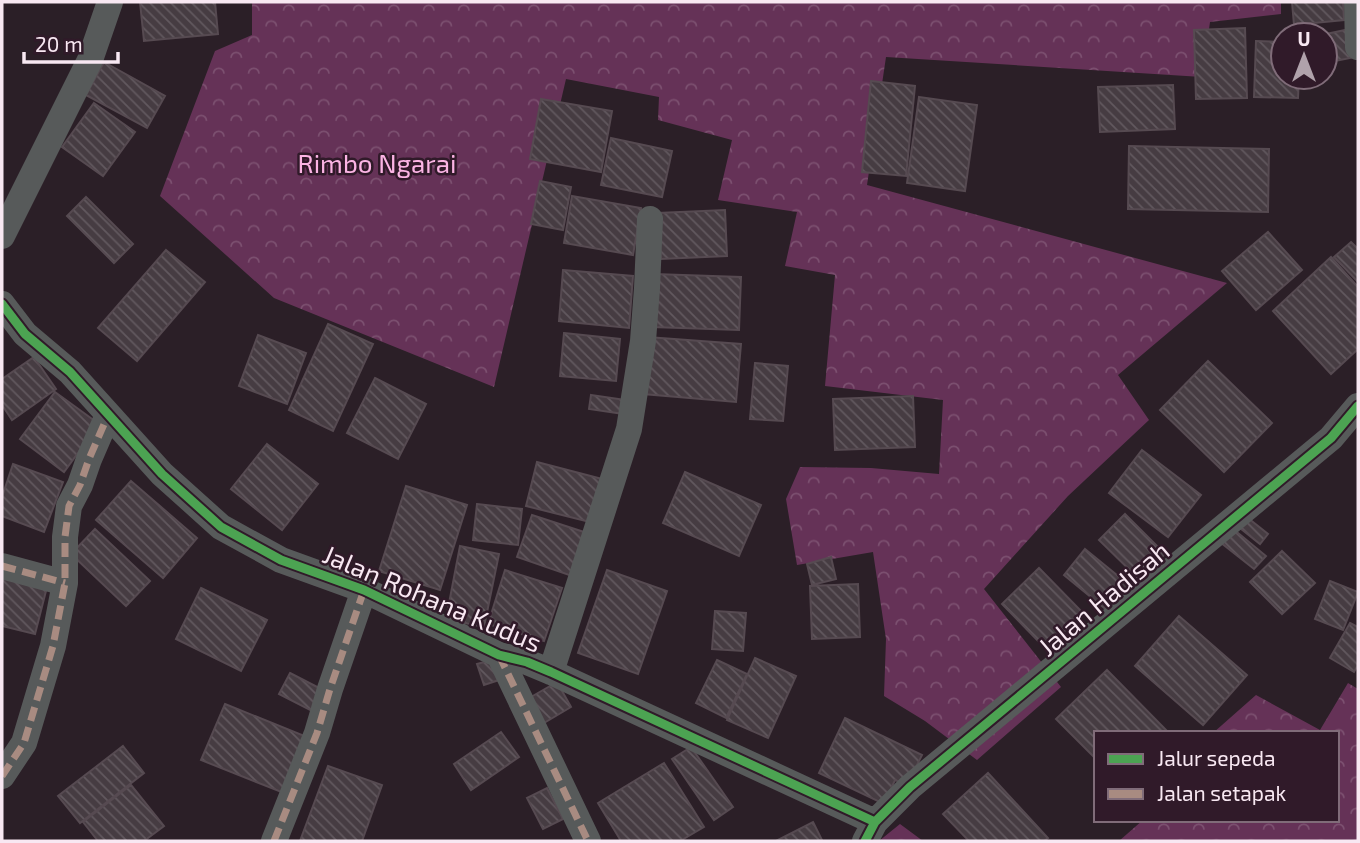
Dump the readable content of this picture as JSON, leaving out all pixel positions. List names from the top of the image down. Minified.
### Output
{"streets":{"street":["Jalan Rohana Kudus","Jalan Hadisah"]},"crossings":[["Jalan Rohana Kudus","Jalan Hadisah"]],"parks":["Rimbo Ngarai"],"legend":["Jalur sepeda","Jalan setapak"],"scale_bar":"20 m","north":"top"}
